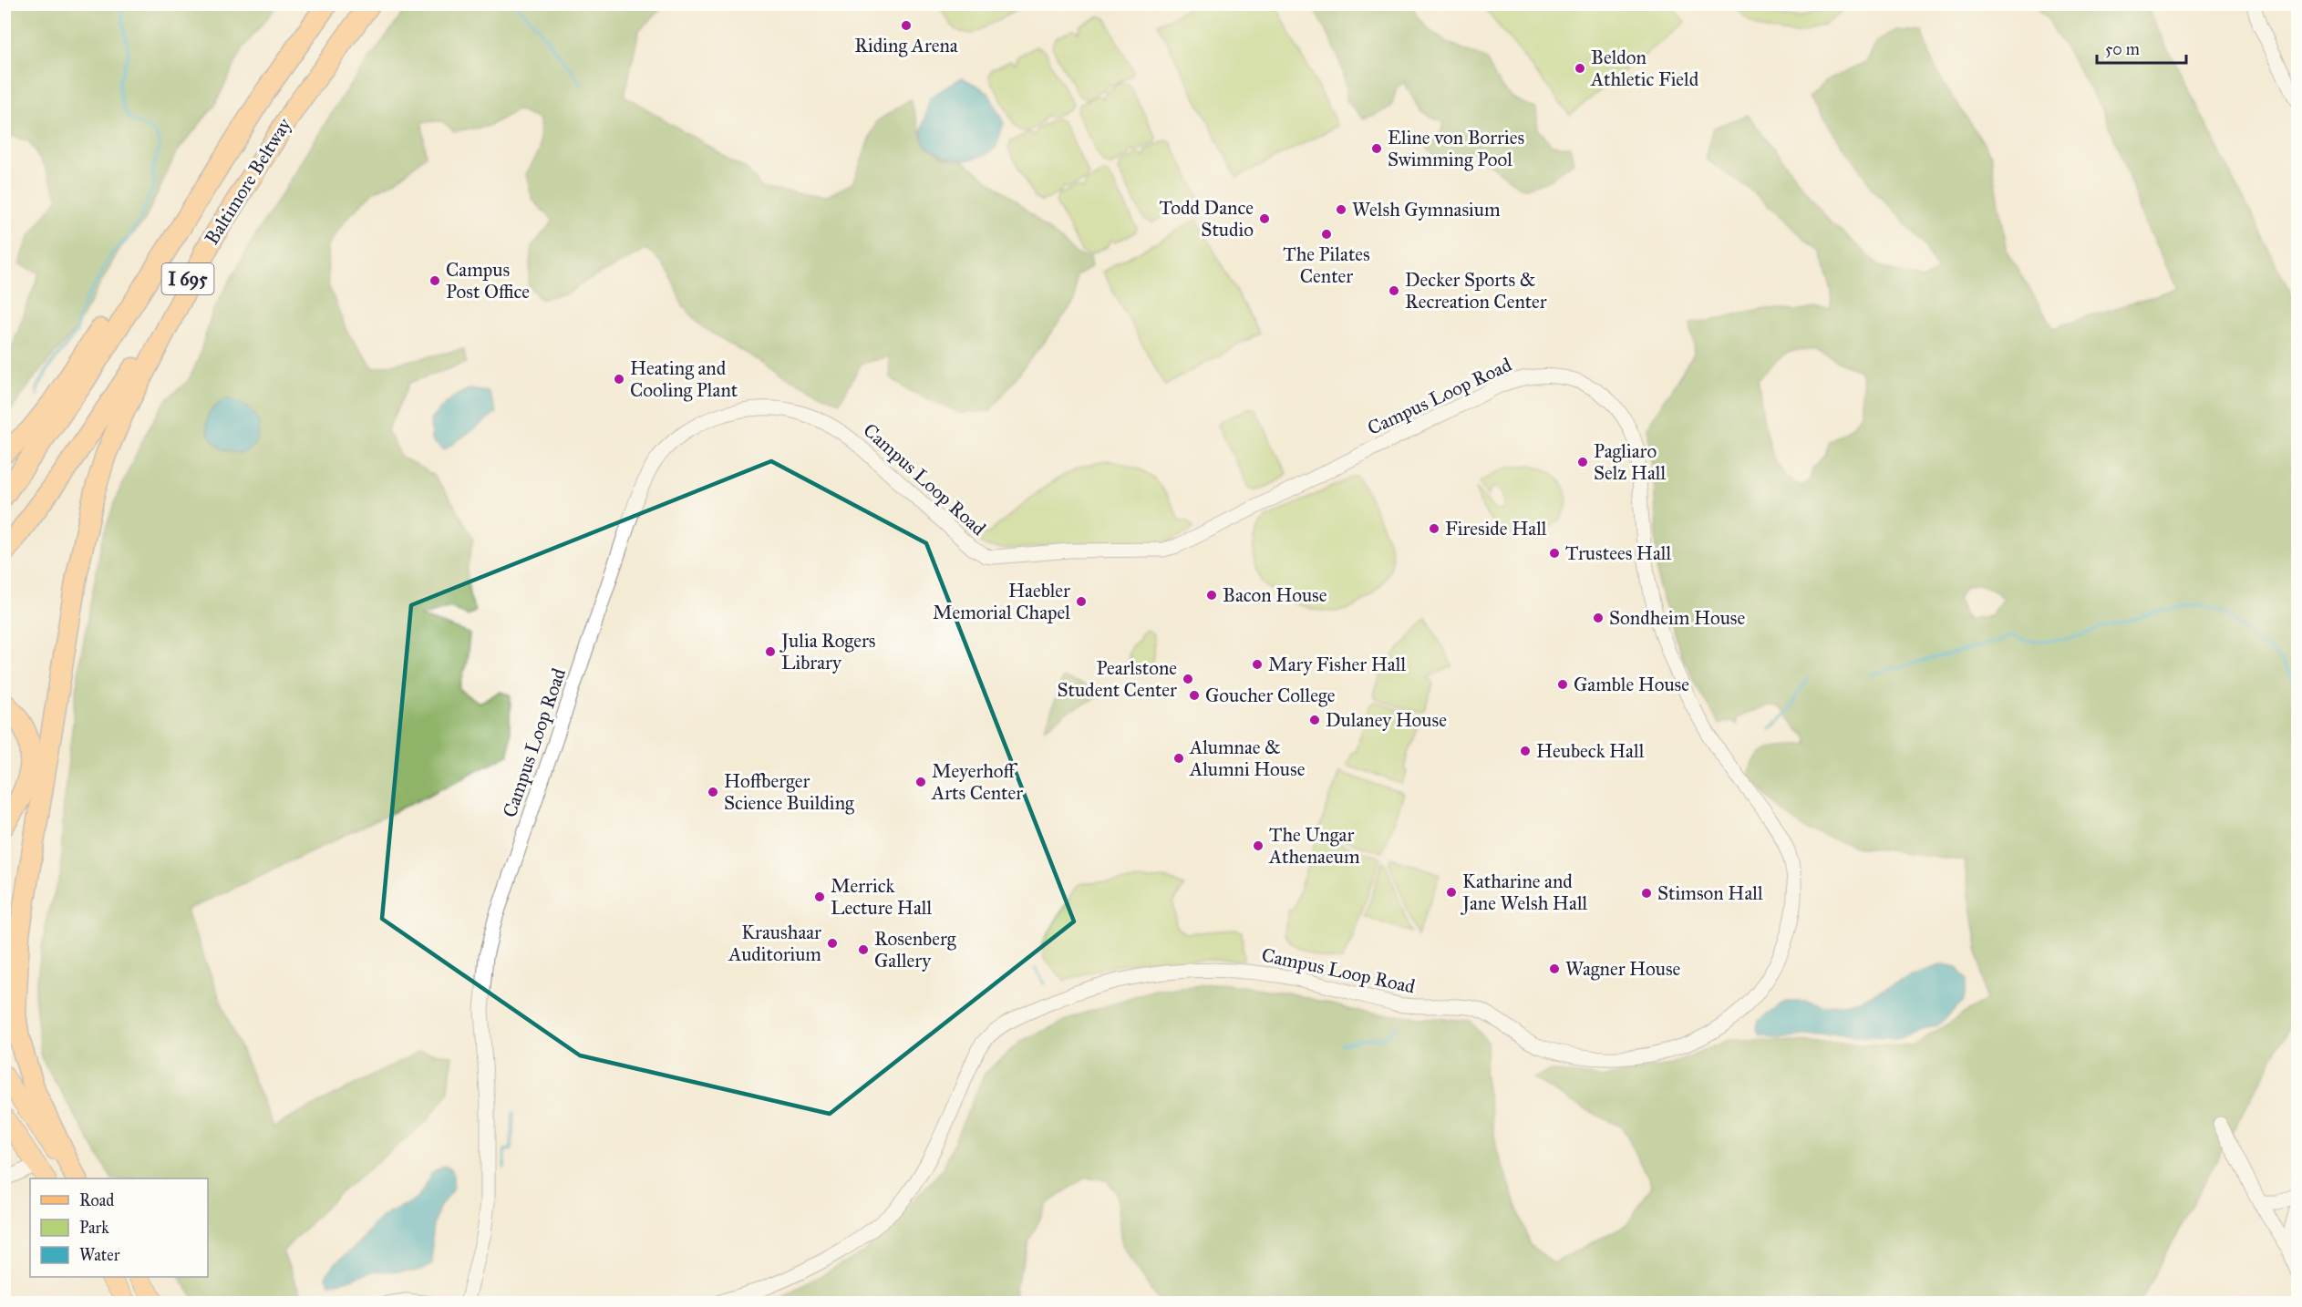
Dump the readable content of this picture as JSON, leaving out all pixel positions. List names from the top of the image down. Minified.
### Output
{"streets":{"highway":["Baltimore Beltway","I 695"],"street":["Campus Loop Road"]},"places":["Riding Arena","Beldon Athletic Field","Eline von Borries Swimming Pool","Welsh Gymnasium","Todd Dance Studio","The Pilates Center","Campus Post Office","Decker Sports & Recreation Center","Heating and Cooling Plant","Pagliaro Selz Hall","Fireside Hall","Trustees Hall","Bacon House","Haebler Memorial Chapel","Sondheim House","Julia Rogers Library","Mary Fisher Hall","Pearlstone Student Center","Gamble House","Goucher College","Dulaney House","Heubeck Hall","Alumnae & Alumni House","Meyerhoff Arts Center","Hoffberger Science Building","The Ungar Athenaeum","Katharine and Jane Welsh Hall","Stimson Hall","Merrick Lecture Hall","Kraushaar Auditorium","Rosenberg Gallery","Wagner House"],"legend":["Road","Park","Water"],"scale_bar":"50 m"}
